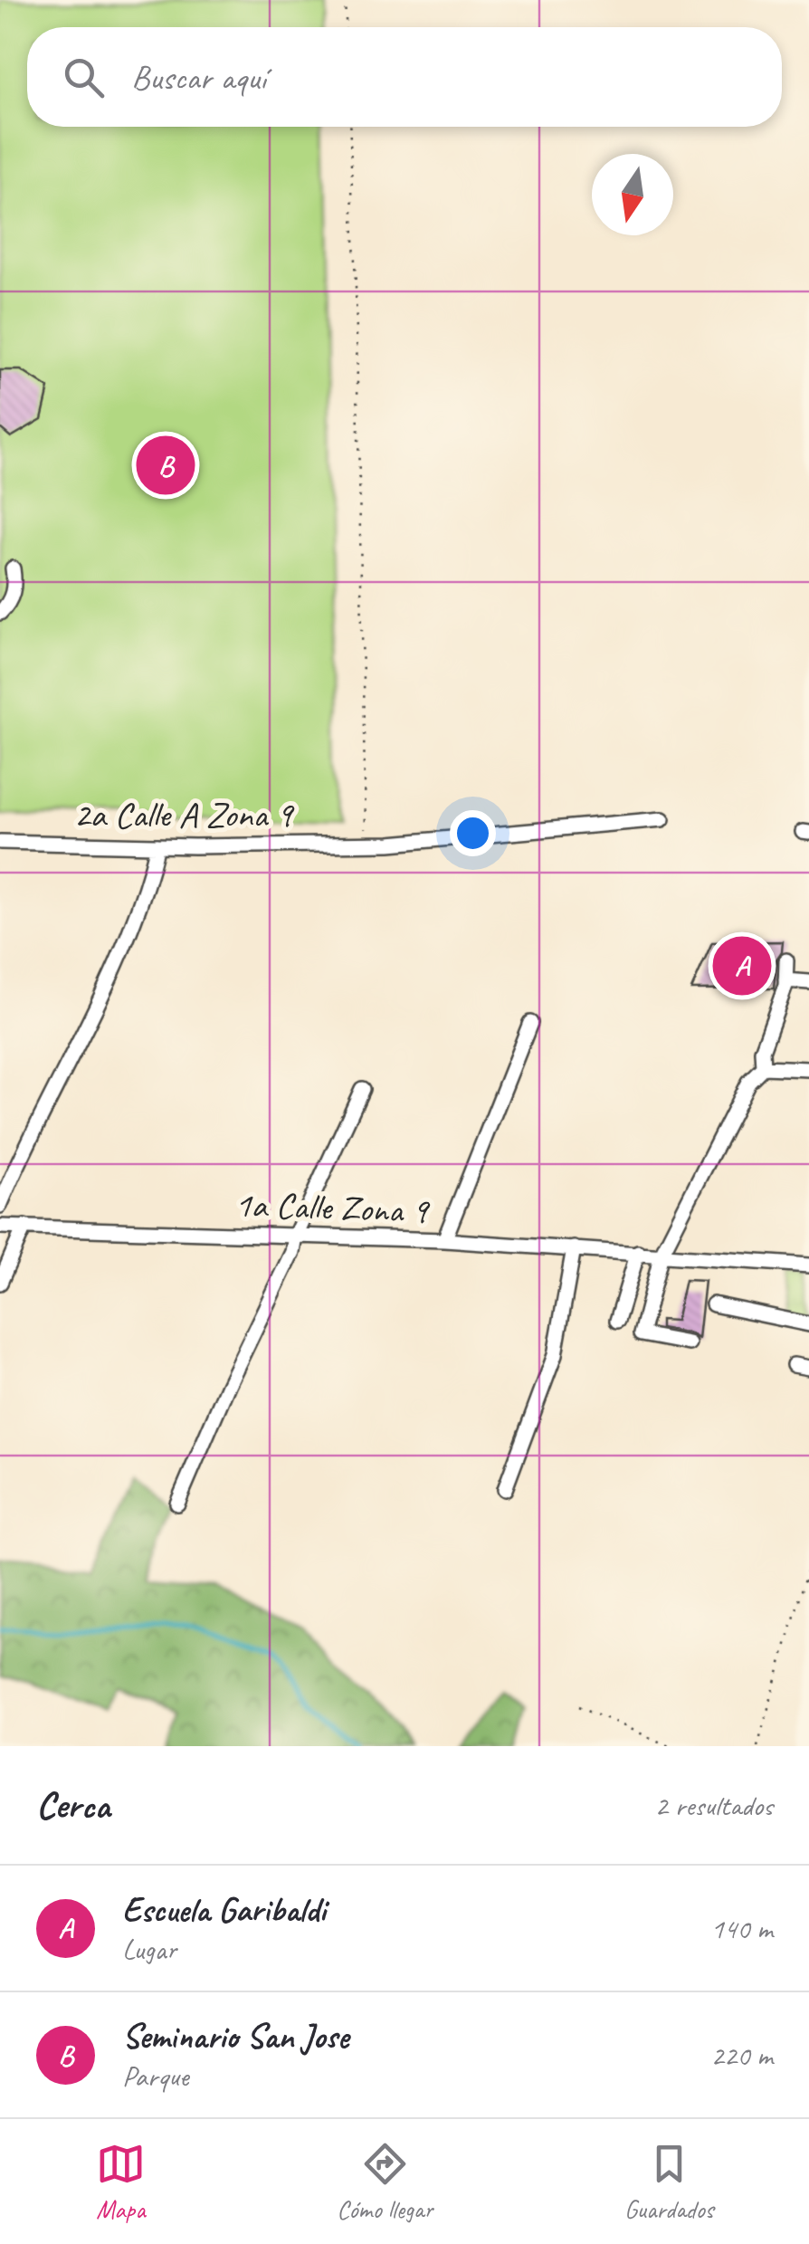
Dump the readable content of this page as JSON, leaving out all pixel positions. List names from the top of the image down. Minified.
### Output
{"streets":{"street":["2a Calle A Zona 9","1a Calle Zona 9"]},"north":"bottom","page":{"search":"Buscar aquí","pins":["B","A"],"heading":["Cerca","2 resultados"],"list":[{"mark":"A","name":"Escuela Garibaldi","note":"Lugar","value":"140 m"},{"mark":"B","name":"Seminario San Jose","note":"Parque","value":"220 m"}],"nav":["Mapa","Cómo llegar","Guardados"]}}
